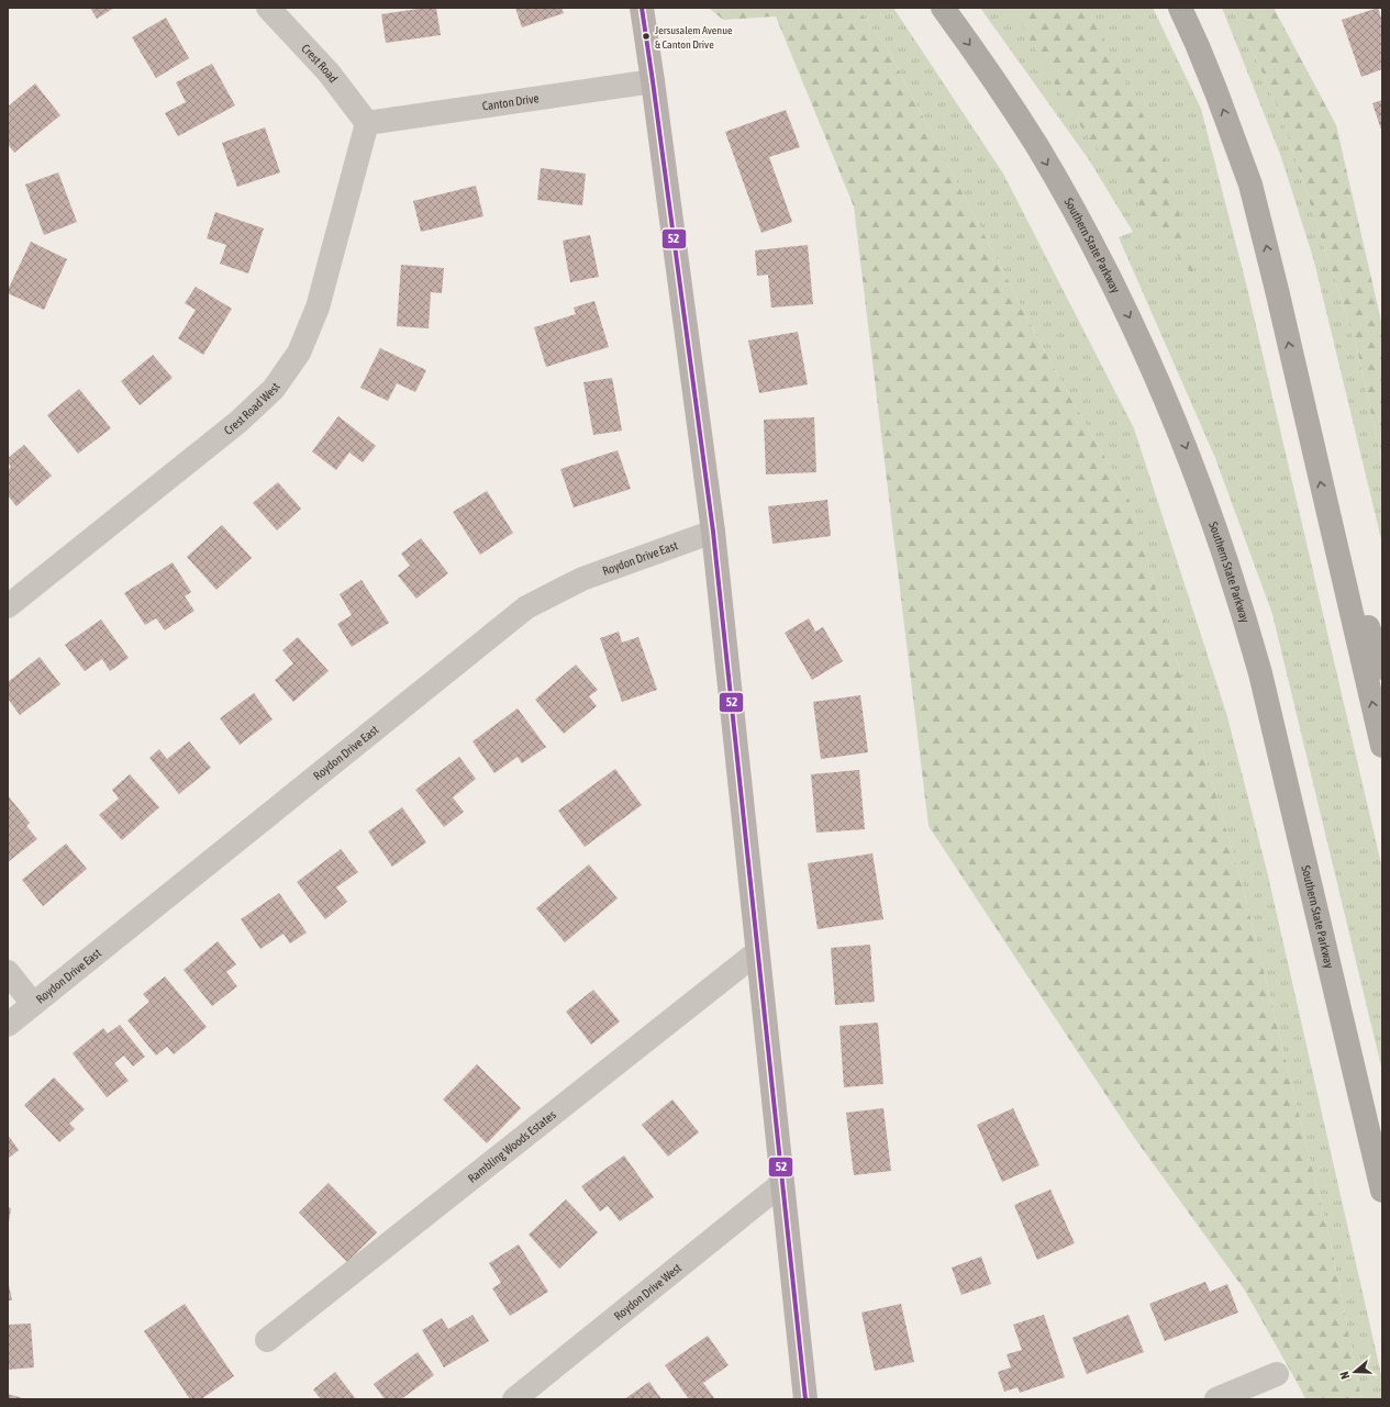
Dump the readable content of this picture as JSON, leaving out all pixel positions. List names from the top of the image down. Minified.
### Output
{"streets":{"highway":["Southern State Parkway"],"street":["Crest Road","Canton Drive","Crest Road West","Roydon Drive East","Rambling Woods Estates","Roydon Drive West"]},"crossings":[["Crest Road","Canton Drive"],["Crest Road","Crest Road West"],["Canton Drive","Crest Road West"]],"places":["Jersusalem Avenue & Canton Drive"],"lines":["transit line 52"],"north":"left"}
